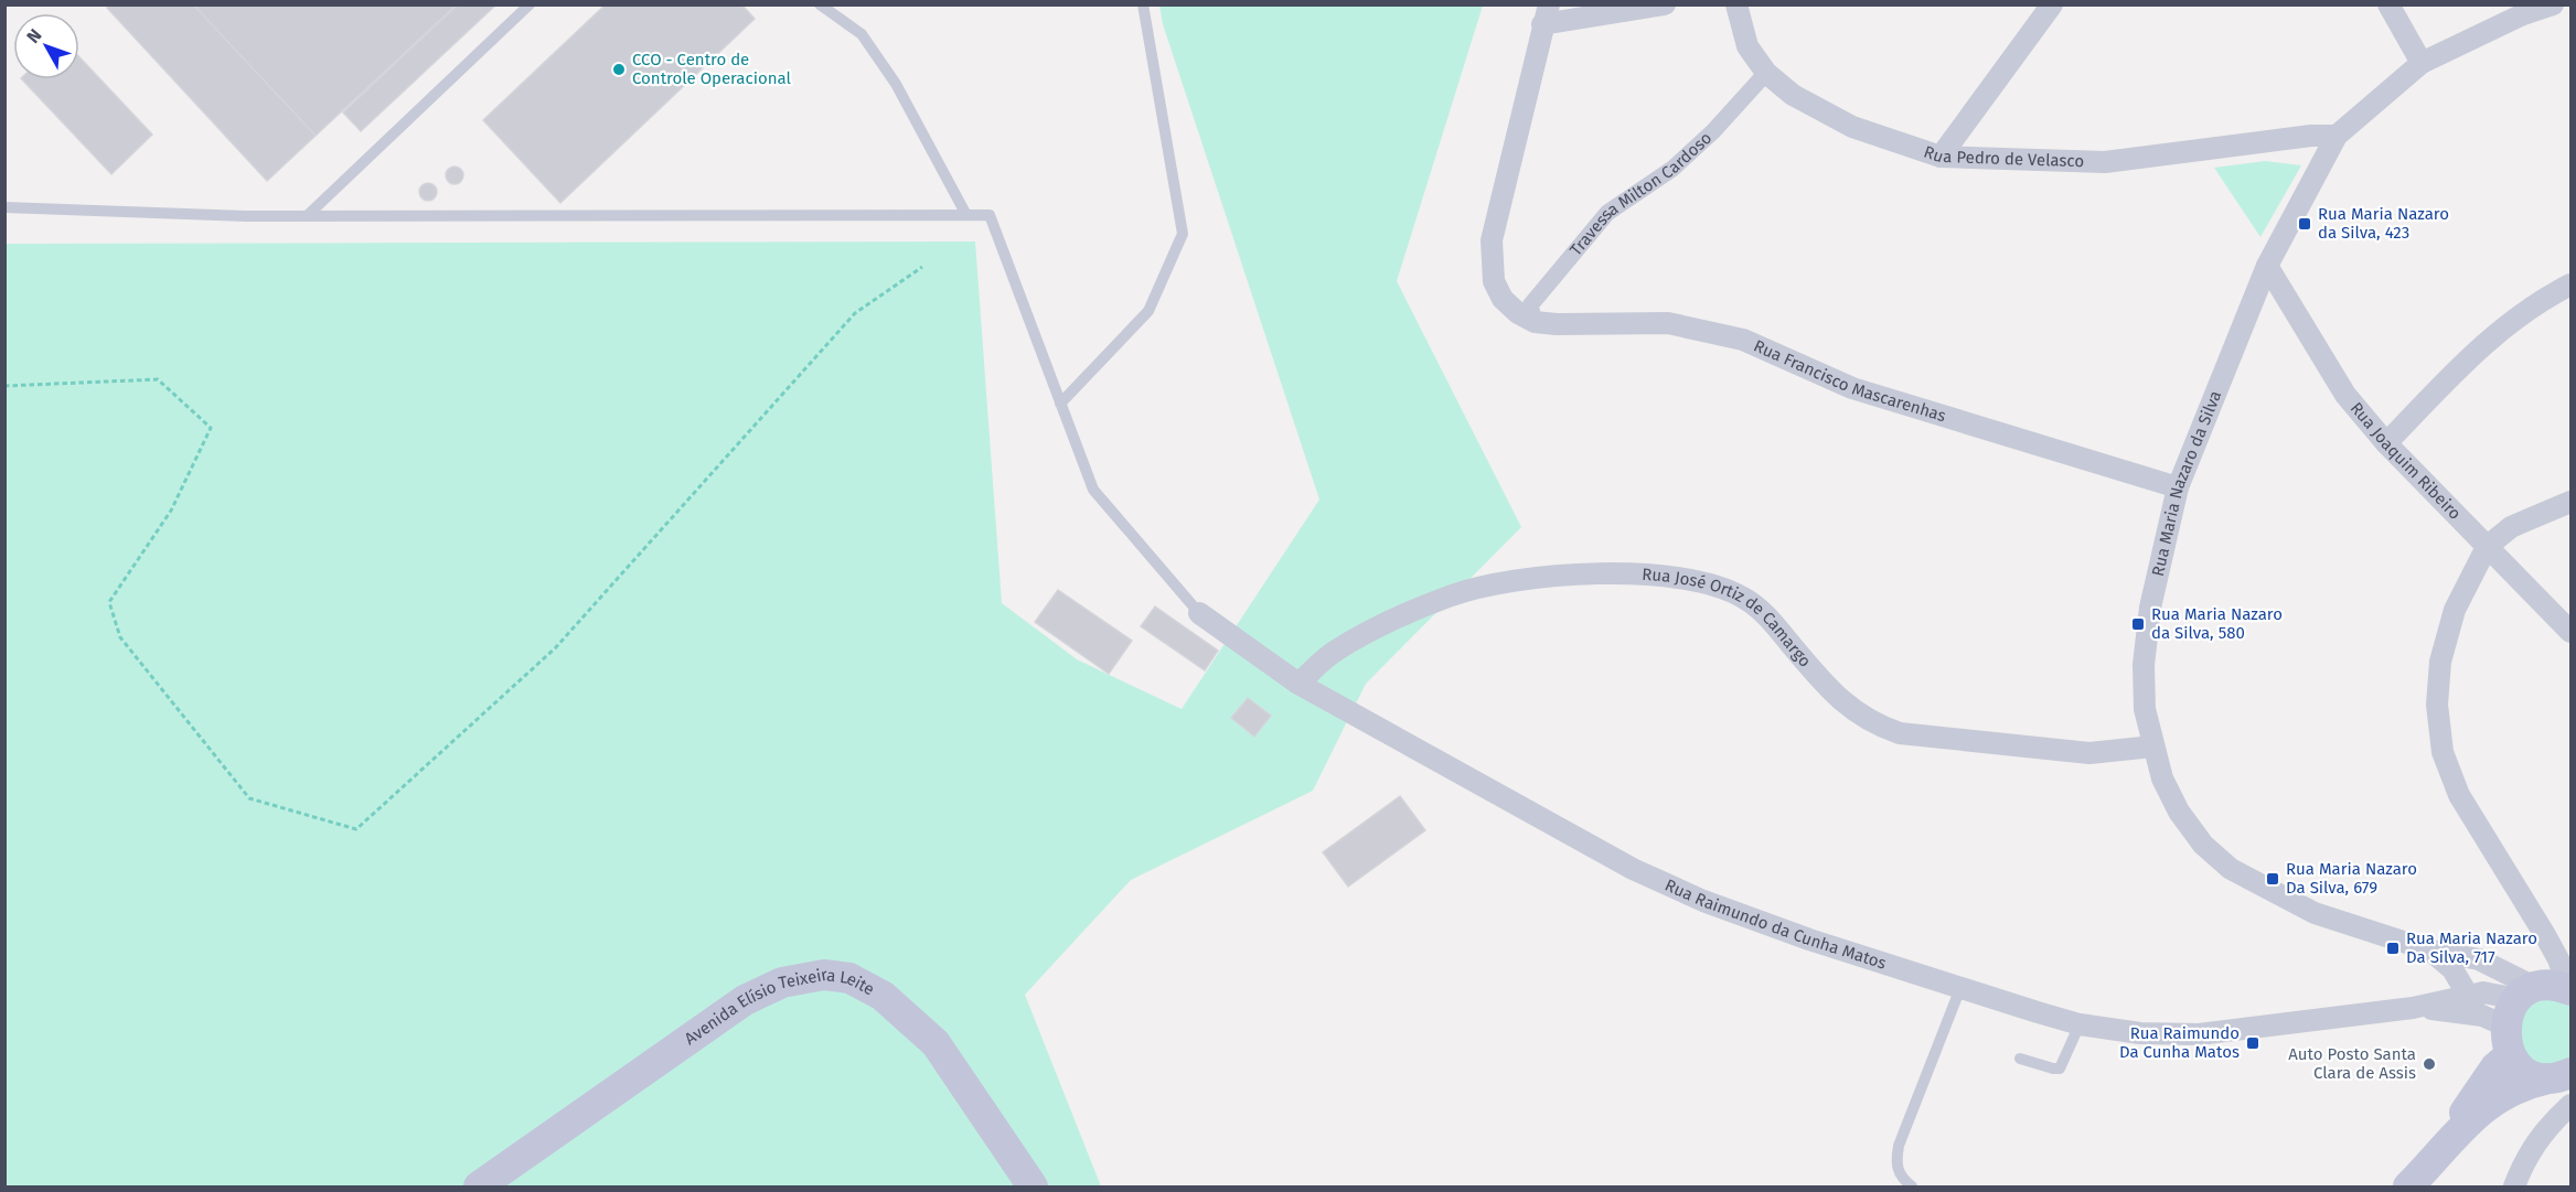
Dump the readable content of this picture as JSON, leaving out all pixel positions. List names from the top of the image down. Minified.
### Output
{"streets":{"main road":["Avenida Elísio Teixeira Leite"],"street":["Rua Pedro de Velasco","Travessa Milton Cardoso","Rua Francisco Mascarenhas","Rua Joaquim Ribeiro","Rua Maria Nazaro da Silva","Rua José Ortiz de Camargo","Rua Raimundo da Cunha Matos"]},"crossings":[["Rua Pedro de Velasco","Travessa Milton Cardoso"],["Rua Pedro de Velasco","Rua Maria Nazaro da Silva"],["Travessa Milton Cardoso","Rua Francisco Mascarenhas"],["Rua Francisco Mascarenhas","Rua Maria Nazaro da Silva"],["Rua Joaquim Ribeiro","Rua Maria Nazaro da Silva"],["Rua Maria Nazaro da Silva","Rua José Ortiz de Camargo"],["Rua Maria Nazaro da Silva","Rua Raimundo da Cunha Matos"],["Rua José Ortiz de Camargo","Rua Raimundo da Cunha Matos"]],"places":{"other":["CCO - Centro de Controle Operacional","Auto Posto Santa Clara de Assis"],"transit":["Rua Maria Nazaro da Silva, 423","Rua Maria Nazaro da Silva, 580","Rua Maria Nazaro Da Silva, 679","Rua Maria Nazaro Da Silva, 717","Rua Raimundo Da Cunha Matos"]},"north":"top left"}
